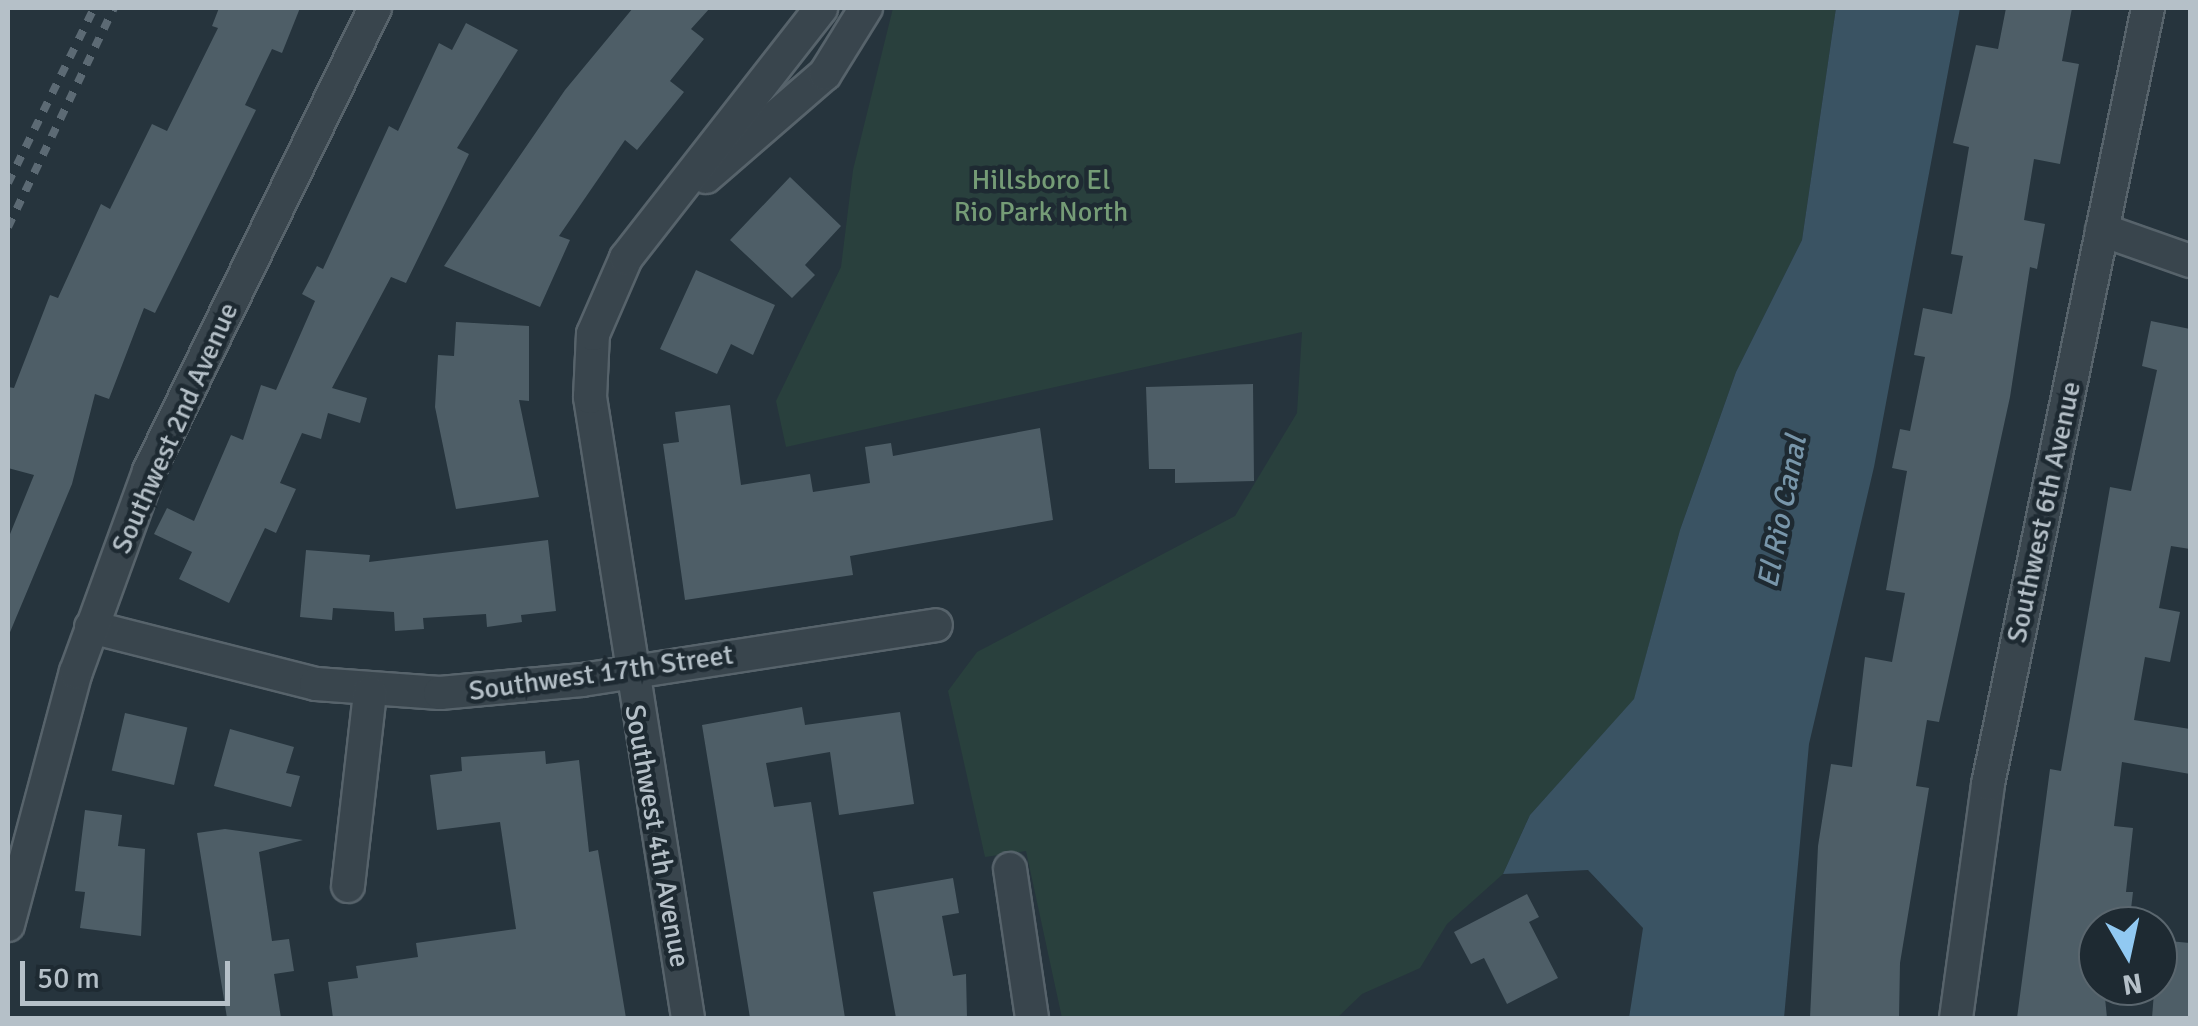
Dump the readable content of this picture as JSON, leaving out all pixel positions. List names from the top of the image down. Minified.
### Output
{"streets":{"street":["Southwest 2nd Avenue","Southwest 6th Avenue","Southwest 17th Street","Southwest 4th Avenue"]},"crossings":[["Southwest 2nd Avenue","Southwest 17th Street"],["Southwest 17th Street","Southwest 4th Avenue"]],"water":["El Rio Canal"],"parks":["Hillsboro El Rio Park North"],"scale_bar":"50 m","north":"bottom"}
